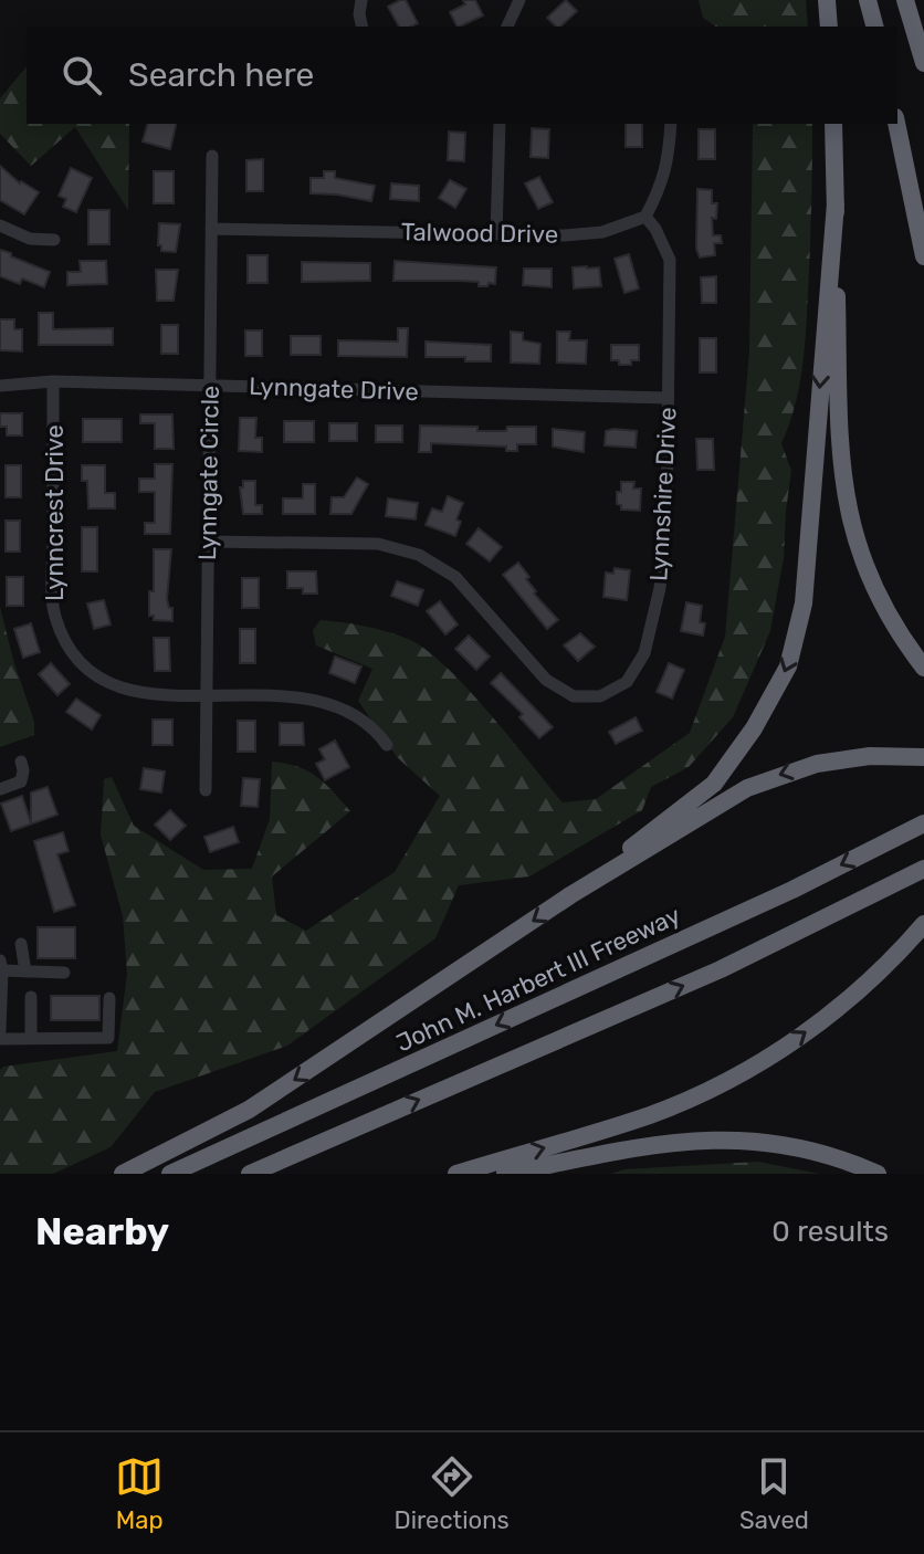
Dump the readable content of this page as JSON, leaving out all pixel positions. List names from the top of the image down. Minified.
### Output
{"streets":{"highway":["John M. Harbert III Freeway"],"street":["Talwood Drive","Lynngate Drive","Lynngate Circle","Lynnshire Drive","Lynncrest Drive"]},"crossings":[["Talwood Drive","Lynngate Circle"],["Talwood Drive","Lynnshire Drive"],["Lynngate Drive","Lynngate Circle"],["Lynngate Drive","Lynnshire Drive"],["Lynngate Drive","Lynncrest Drive"],["Lynngate Circle","Lynnshire Drive"],["Lynngate Circle","Lynncrest Drive"]],"page":{"search":"Search here","heading":["Nearby","0 results"],"nav":["Map","Directions","Saved"]}}
